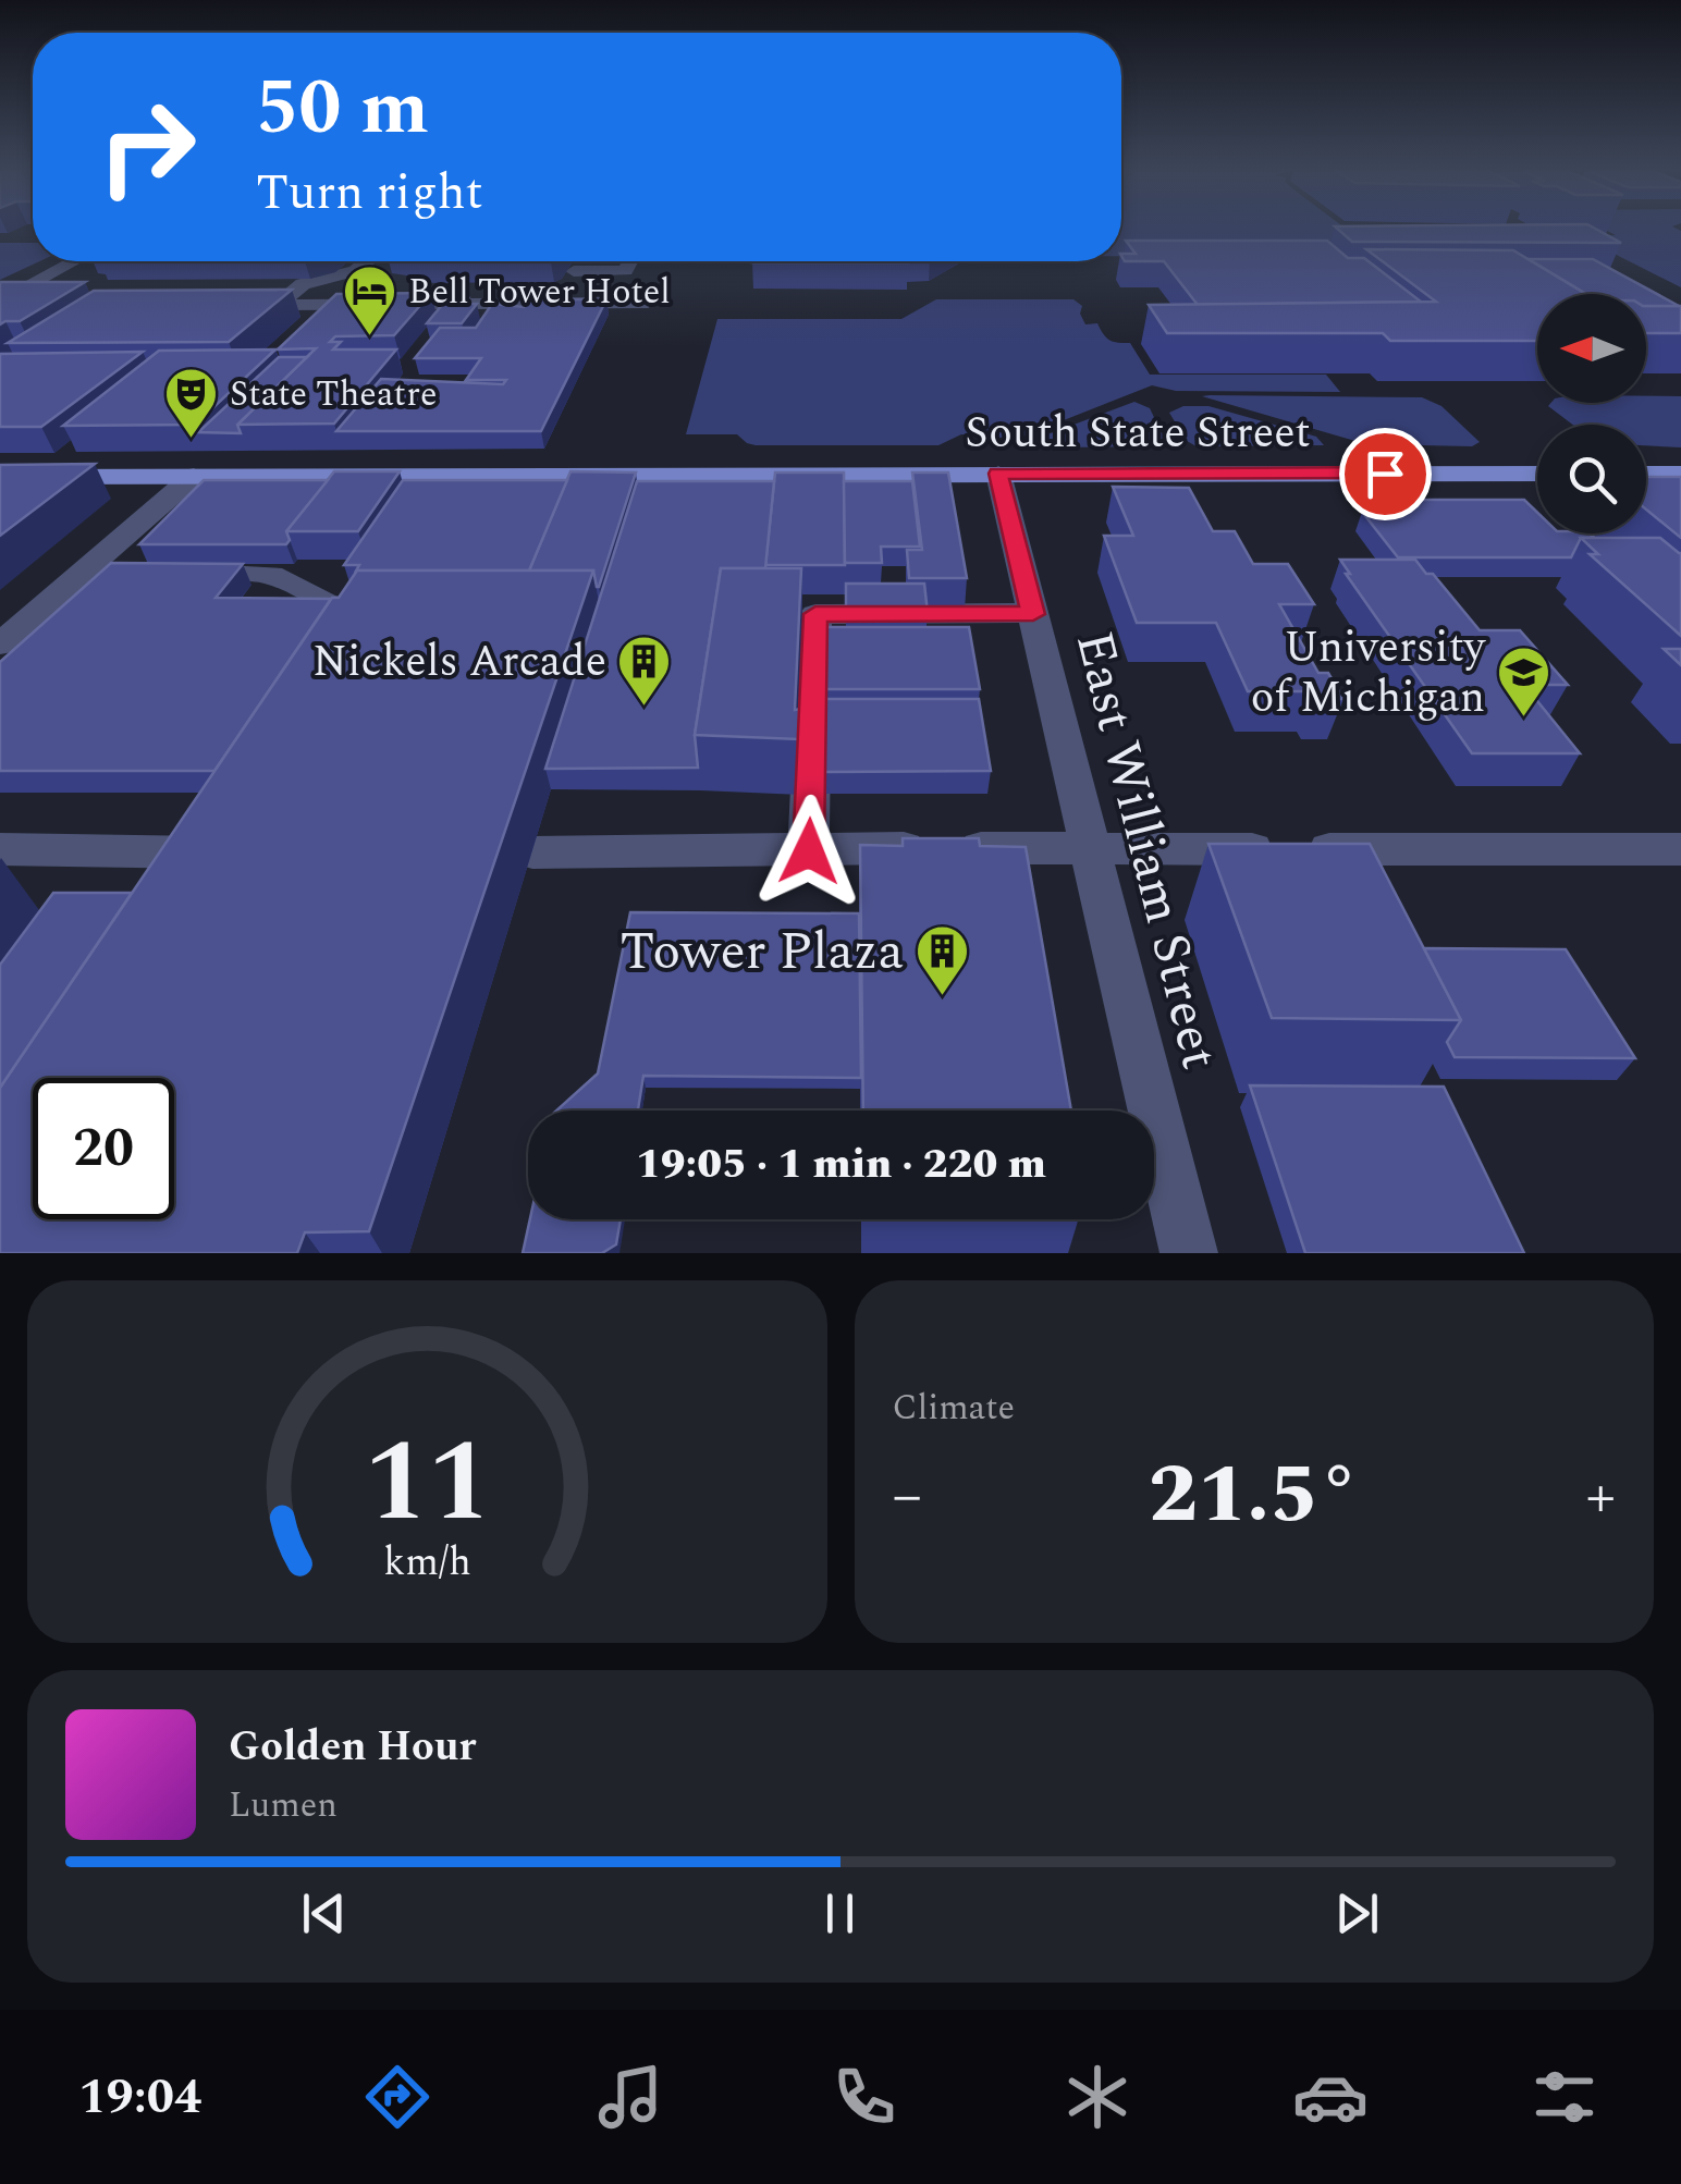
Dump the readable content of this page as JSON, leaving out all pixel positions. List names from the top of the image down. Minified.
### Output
{"streets":{"main road":["South State Street"],"street":["East William Street"]},"crossings":[["South State Street","East William Street"]],"places":{"hotel":["Bell Tower Hotel"],"theatre":["State Theatre"],"building":["Nickels Arcade","Tower Plaza"],"school or university":["University of Michigan"]},"north":"left","page":{"turn":["50 m","Turn right"],"limit":"20","trip":"19:05 · 1 min · 220 m","tile":"Climate","heat":["−","21.5°","+"],"song":["Golden Hour","Lumen"],"tabs":"19:04","gauge":["11","km/h"]}}
